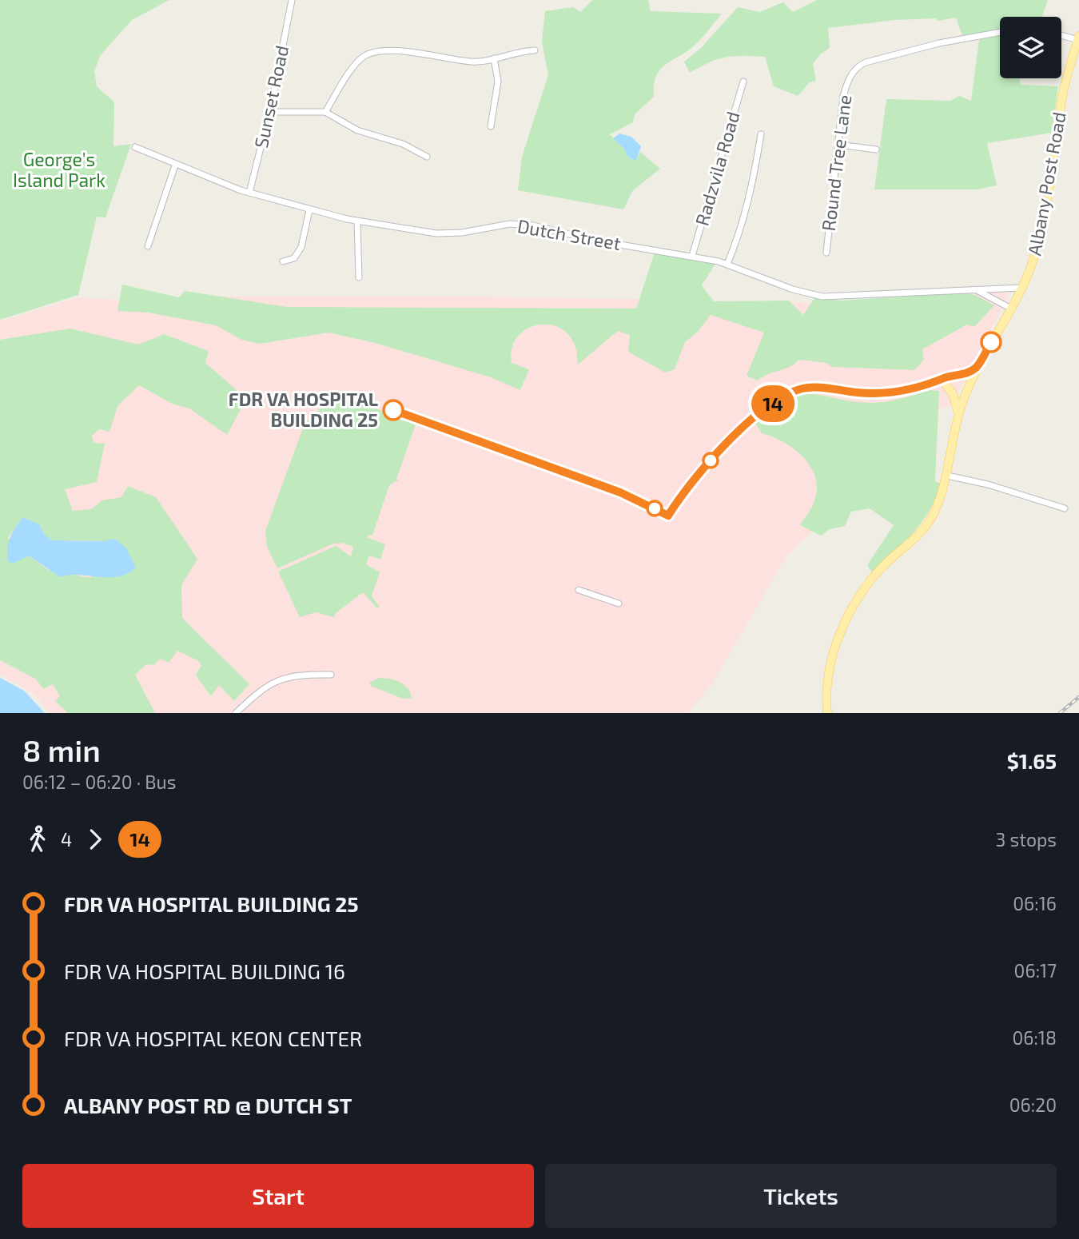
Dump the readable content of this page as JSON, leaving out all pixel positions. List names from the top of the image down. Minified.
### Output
{"streets":{"main road":["Albany Post Road"],"street":["Sunset Road","Round Tree Lane","Radzvila Road","Dutch Street"]},"crossings":[["Sunset Road","Dutch Street"],["Radzvila Road","Dutch Street"],["Albany Post Road","Dutch Street"]],"parks":["George's Island Park"],"places":["FDR VA HOSPITAL BUILDING 25"],"lines":["bus line 14"],"page":{"on_map":"14","heading":["8 min","06:12 – 06:20 · Bus","$1.65"],"legs":["4","14","3 stops"],"list":[{"name":"FDR VA HOSPITAL BUILDING 25","value":"06:16"},{"name":"FDR VA HOSPITAL BUILDING 16","value":"06:17"},{"name":"FDR VA HOSPITAL KEON CENTER","value":"06:18"},{"name":"ALBANY POST RD @ DUTCH ST","value":"06:20"}],"buttons":["Start","Tickets"]}}
